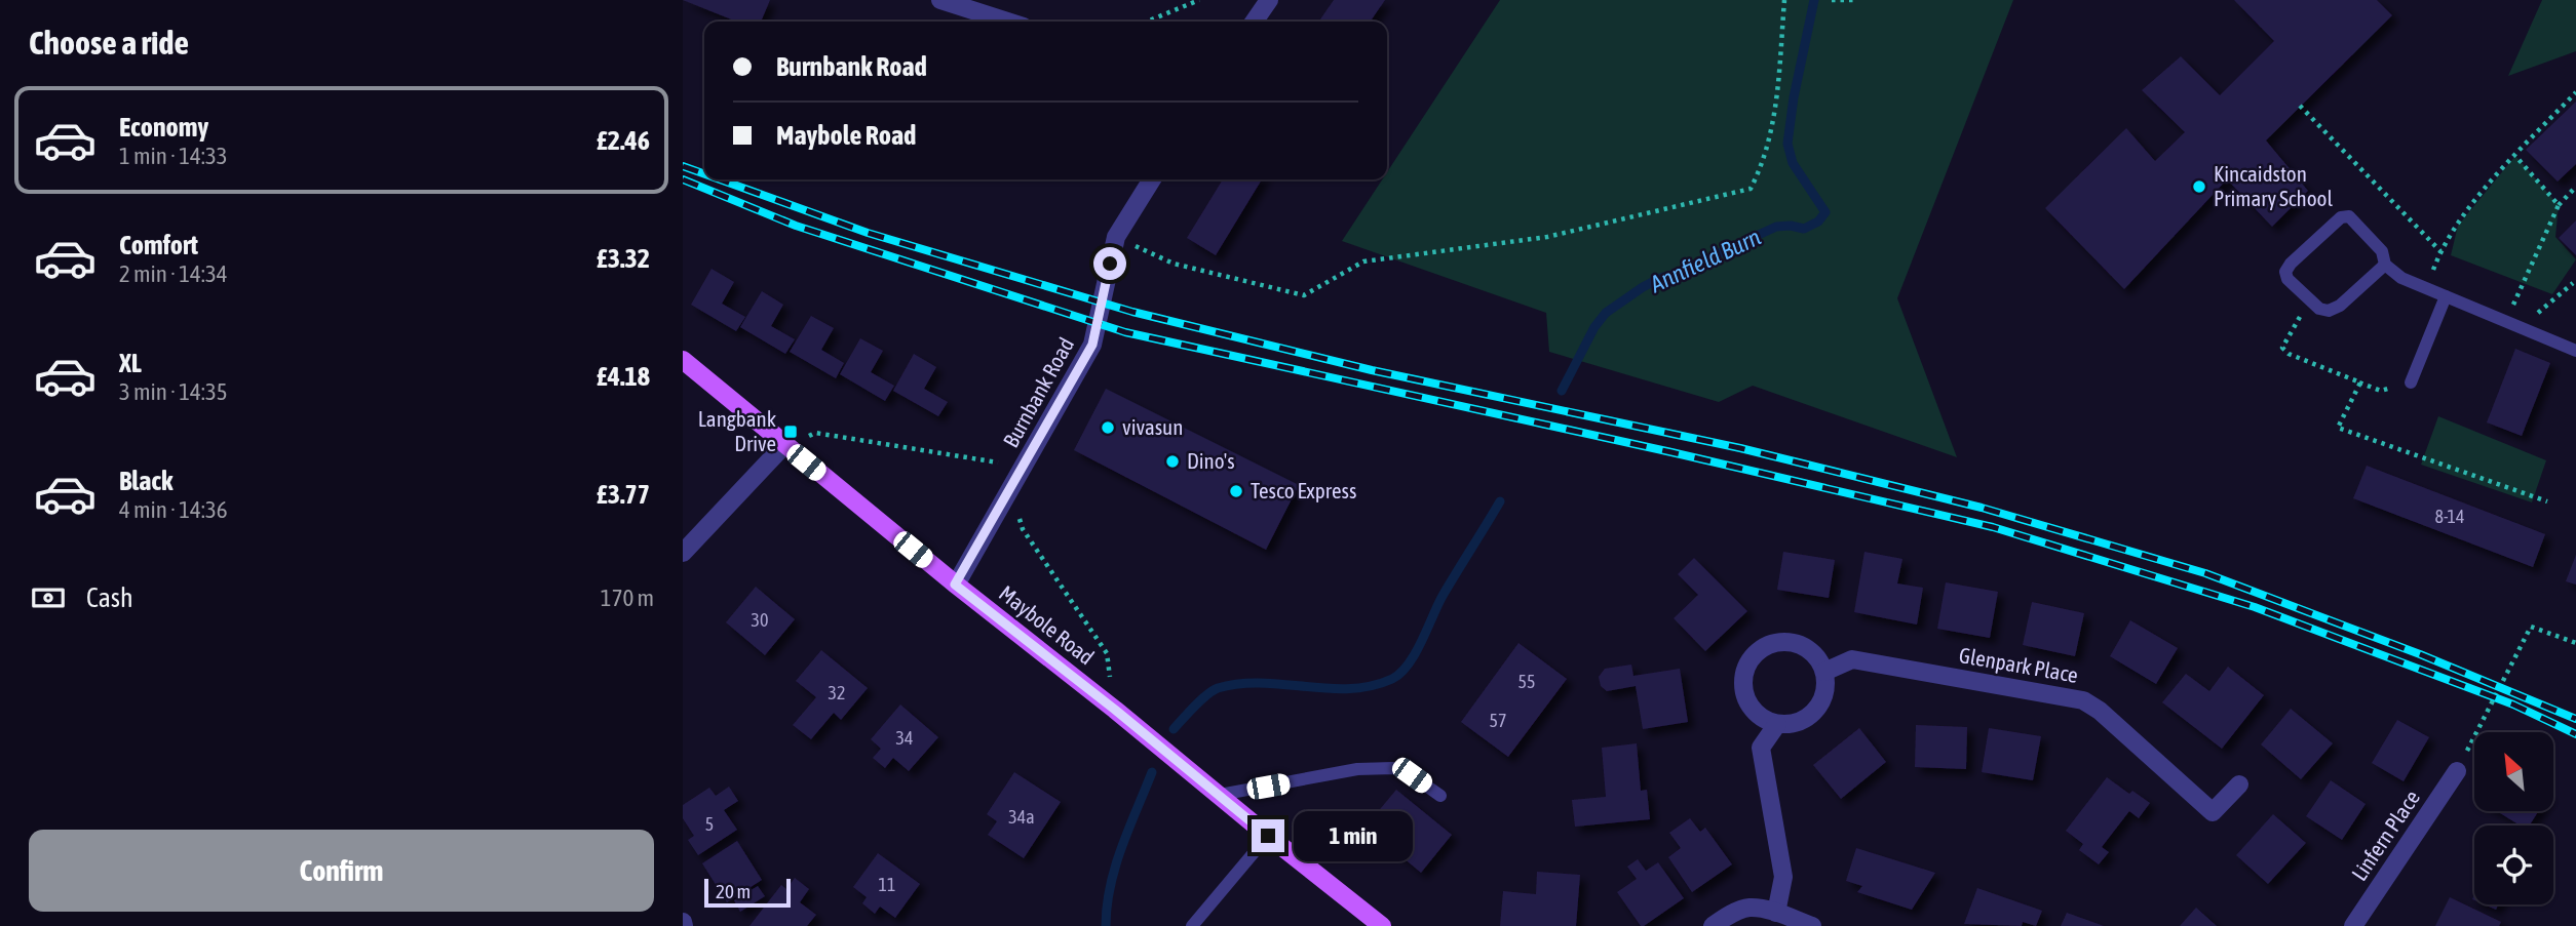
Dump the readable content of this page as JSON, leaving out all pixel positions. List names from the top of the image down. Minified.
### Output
{"streets":{"main road":["Maybole Road"],"street":["Burnbank Road","Glenpark Place","Linfern Place"]},"crossings":[["Burnbank Road","Maybole Road"]],"water":["Annfield Burn"],"places":{"other":["Kincaidston Primary School","vivasun","Dino's","Tesco Express"],"transit":["Langbank Drive"]},"house_numbers":["8-14","30","55","32","57","34","34a","5","11"],"scale_bar":"20 m","north":"top left","page":{"heading":"Choose a ride","banner":["Burnbank Road","Maybole Road"],"list":[{"name":"Economy","note":"1 min · 14:33","value":"£2.46"},{"name":"Comfort","note":"2 min · 14:34","value":"£3.32"},{"name":"XL","note":"3 min · 14:35","value":"£4.18"},{"name":"Black","note":"4 min · 14:36","value":"£3.77"}],"pay":["Cash","170 m"],"bubble":"1 min","buttons":"Confirm","scale":"20 m"}}
